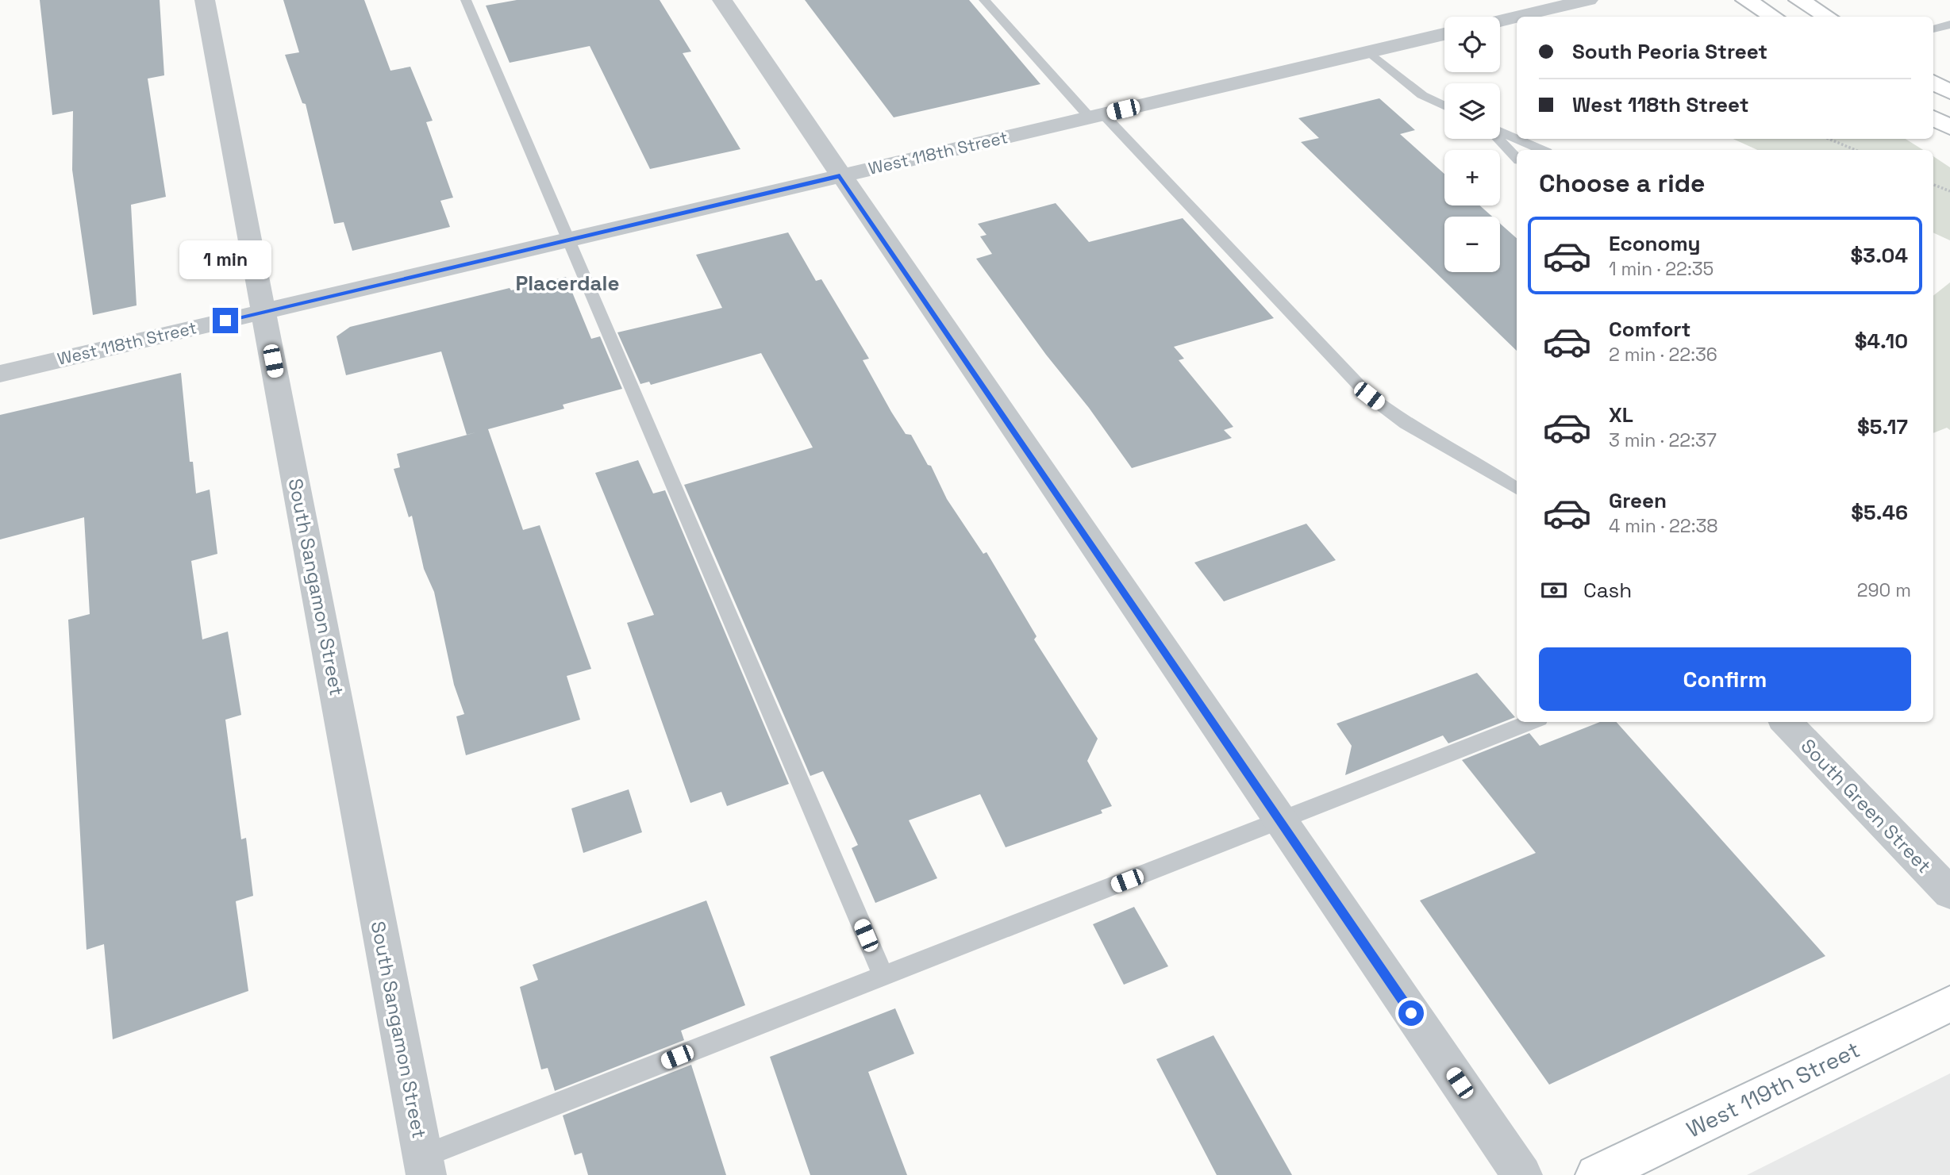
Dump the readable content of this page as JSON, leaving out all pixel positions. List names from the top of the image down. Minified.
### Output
{"streets":{"street":["West 118th Street","South Sangamon Street","South Green Street","West 119th Street"]},"crossings":[["West 118th Street","South Sangamon Street"]],"districts":["Placerdale"],"page":{"map_buttons":["+","−"],"banner":["South Peoria Street","West 118th Street"],"heading":"Choose a ride","list":[{"name":"Economy","note":"1 min · 22:35","value":"$3.04"},{"name":"Comfort","note":"2 min · 22:36","value":"$4.10"},{"name":"XL","note":"3 min · 22:37","value":"$5.17"},{"name":"Green","note":"4 min · 22:38","value":"$5.46"}],"bubble":"1 min","pay":["Cash","290 m"],"buttons":"Confirm"}}
